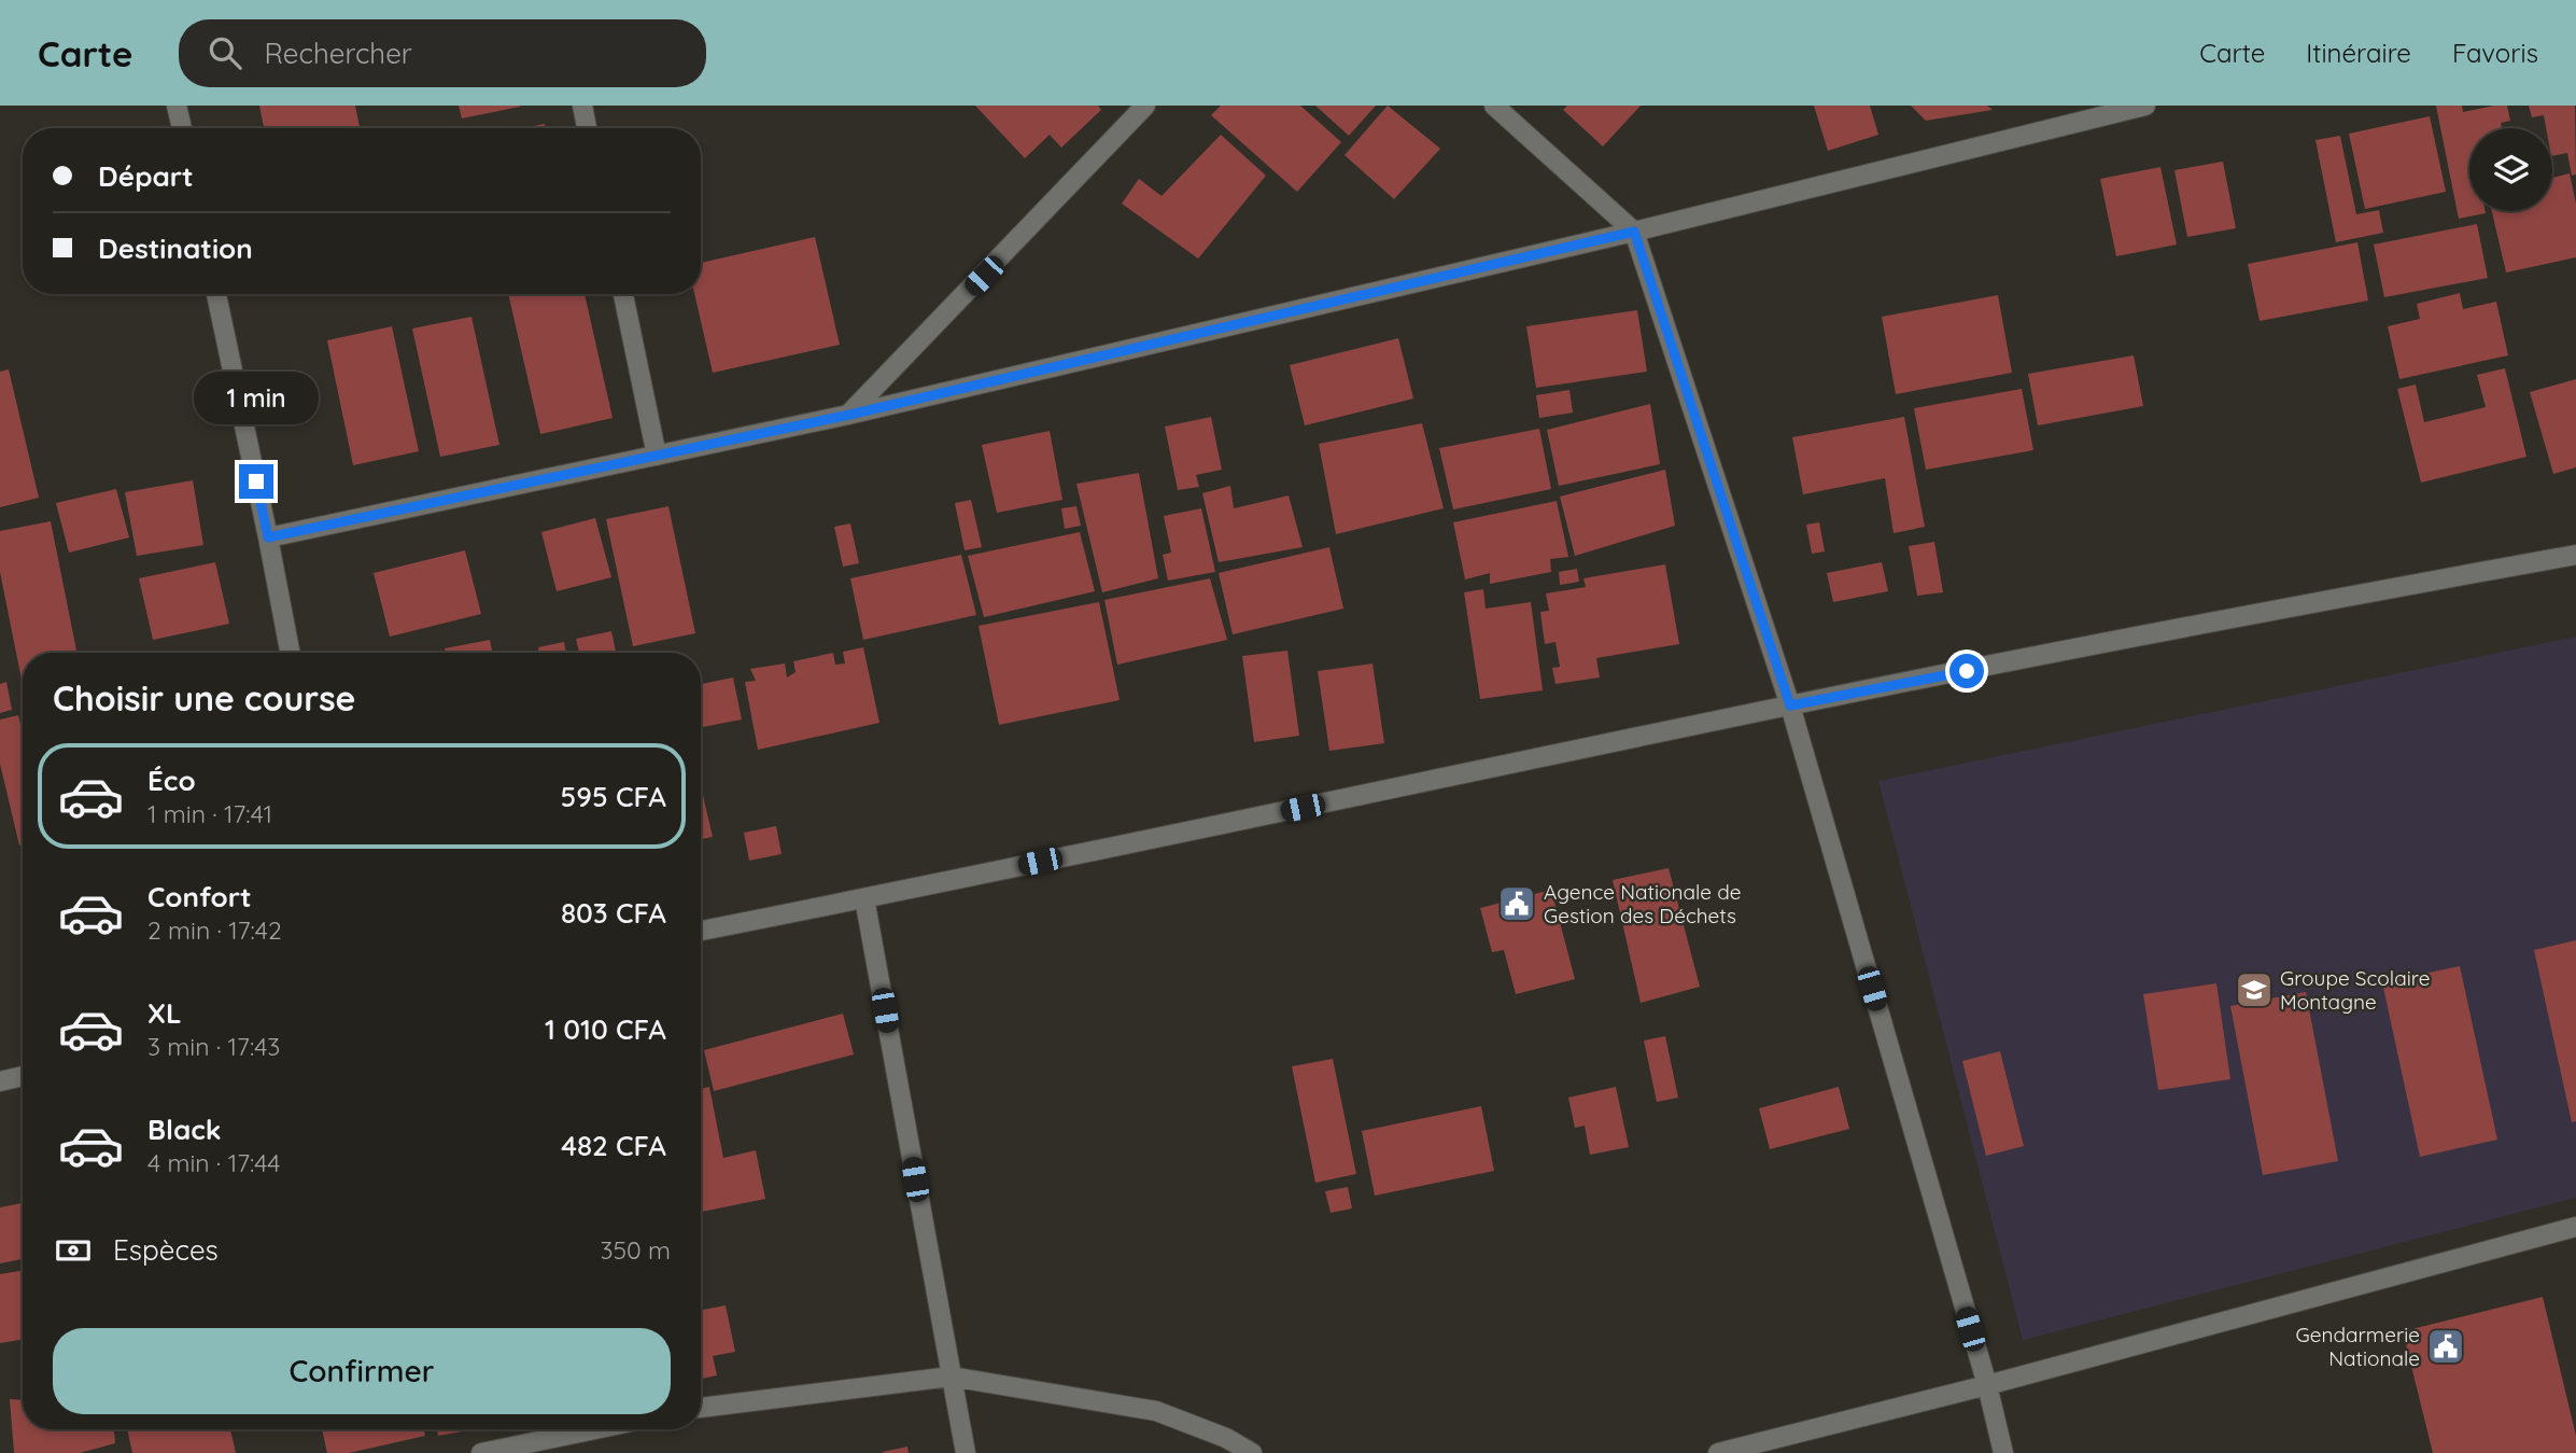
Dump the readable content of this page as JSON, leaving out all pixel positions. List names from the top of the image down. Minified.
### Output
{"places":{"public building":["Agence Nationale de Gestion des Déchets","Gendarmerie Nationale"],"school or university":["Groupe Scolaire Montagne"]},"page":{"header":"Carte","search":"Rechercher","nav":["Carte","Itinéraire","Favoris"],"banner":["Départ","Destination"],"bubble":"1 min","heading":"Choisir une course","list":[{"name":"Éco","note":"1 min · 17:41","value":"595 CFA"},{"name":"Confort","note":"2 min · 17:42","value":"803 CFA"},{"name":"XL","note":"3 min · 17:43","value":"1 010 CFA"},{"name":"Black","note":"4 min · 17:44","value":"482 CFA"}],"pay":["Espèces","350 m"],"buttons":"Confirmer"}}
